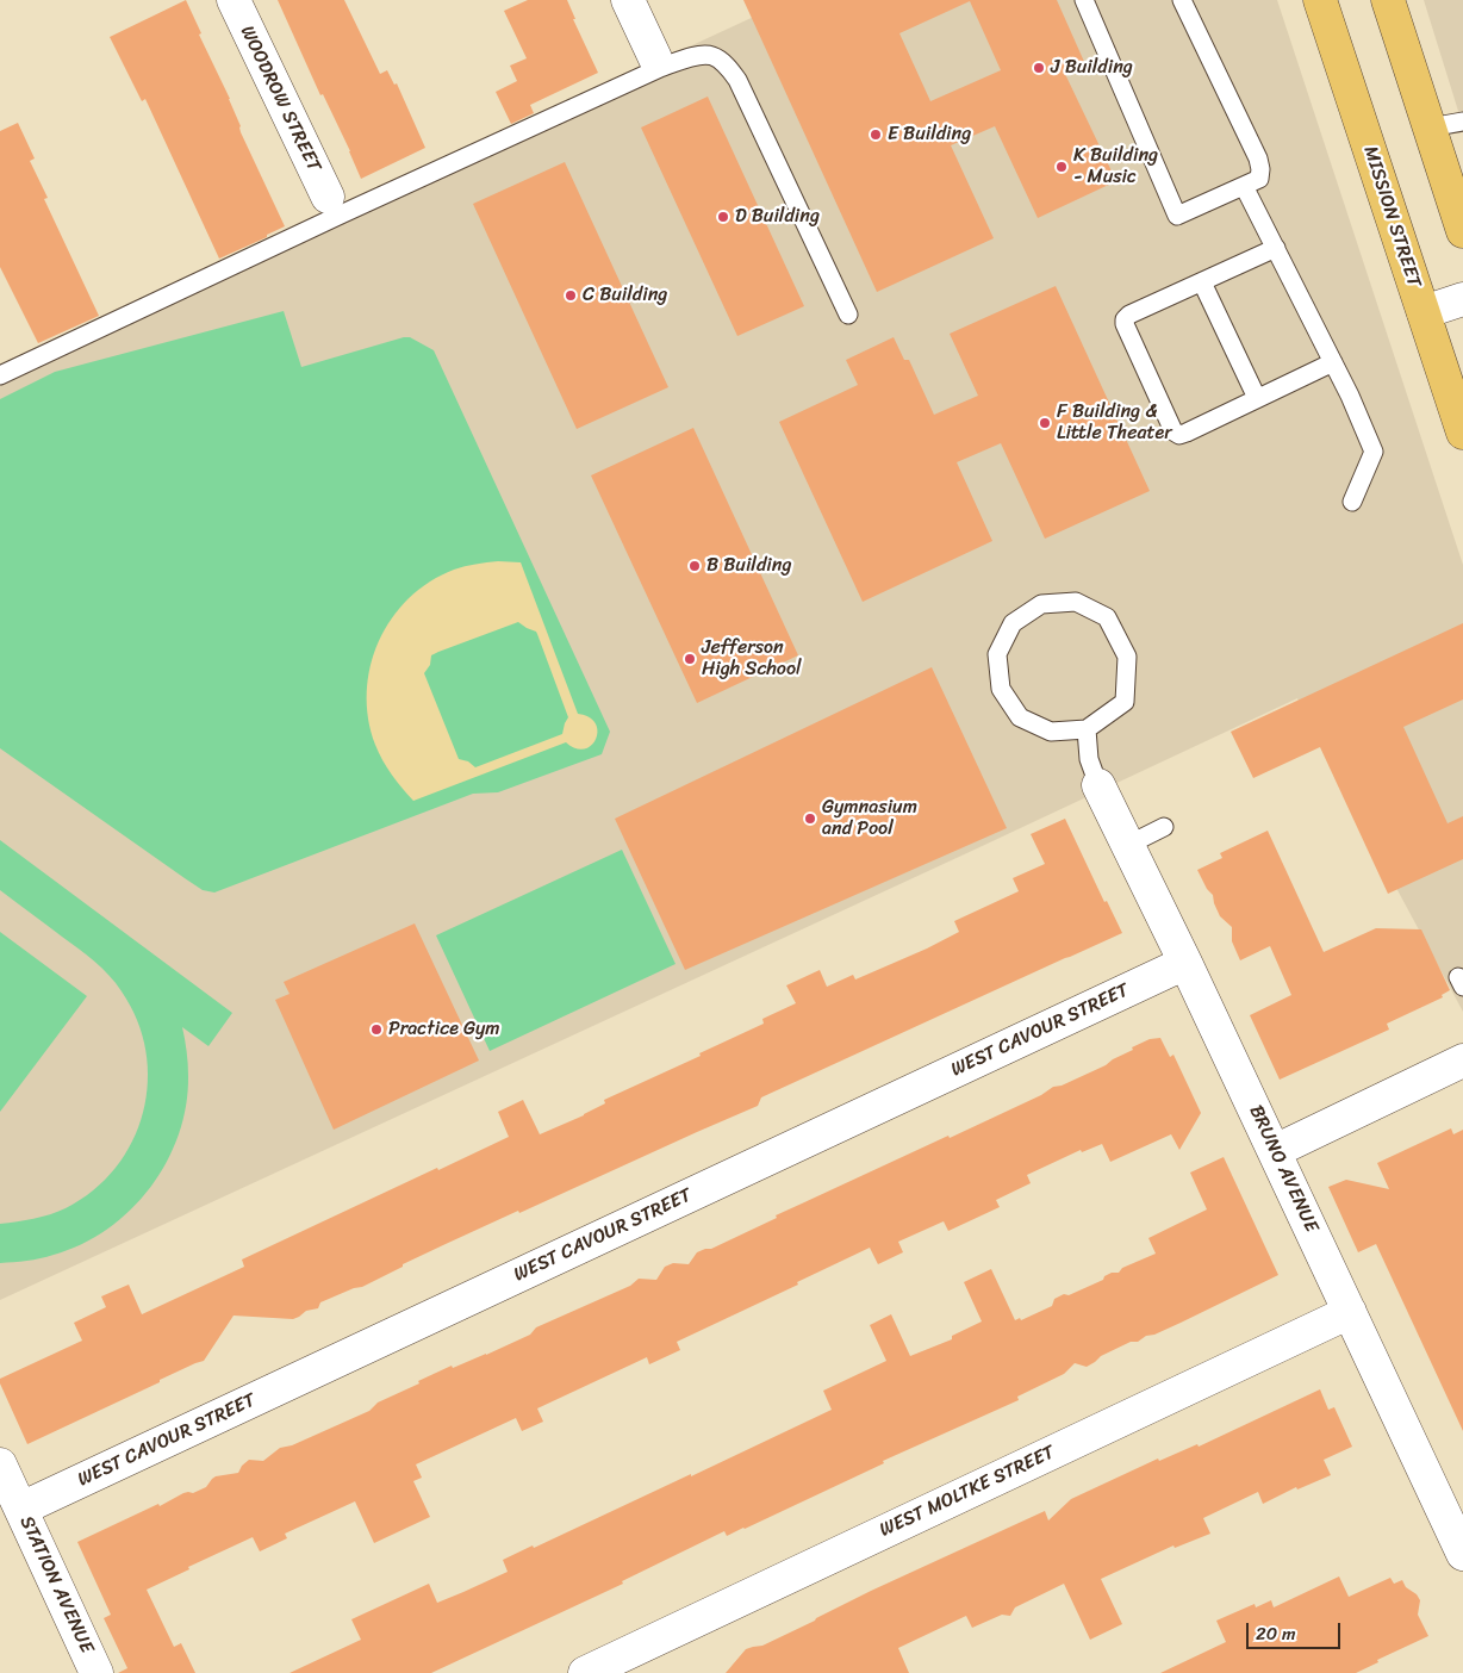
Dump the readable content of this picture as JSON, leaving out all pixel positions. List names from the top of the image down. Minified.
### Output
{"streets":{"main road":["MISSION STREET"],"street":["WOODROW STREET","WEST CAVOUR STREET","BRUNO AVENUE","WEST MOLTKE STREET","STATION AVENUE"]},"crossings":[["WEST CAVOUR STREET","BRUNO AVENUE"],["WEST CAVOUR STREET","STATION AVENUE"],["BRUNO AVENUE","WEST MOLTKE STREET"]],"places":["J Building","E Building","K Building - Music","D Building","C Building","F Building & Little Theater","B Building","Jefferson High School","Gymnasium and Pool","Practice Gym"],"scale_bar":"20 m"}
